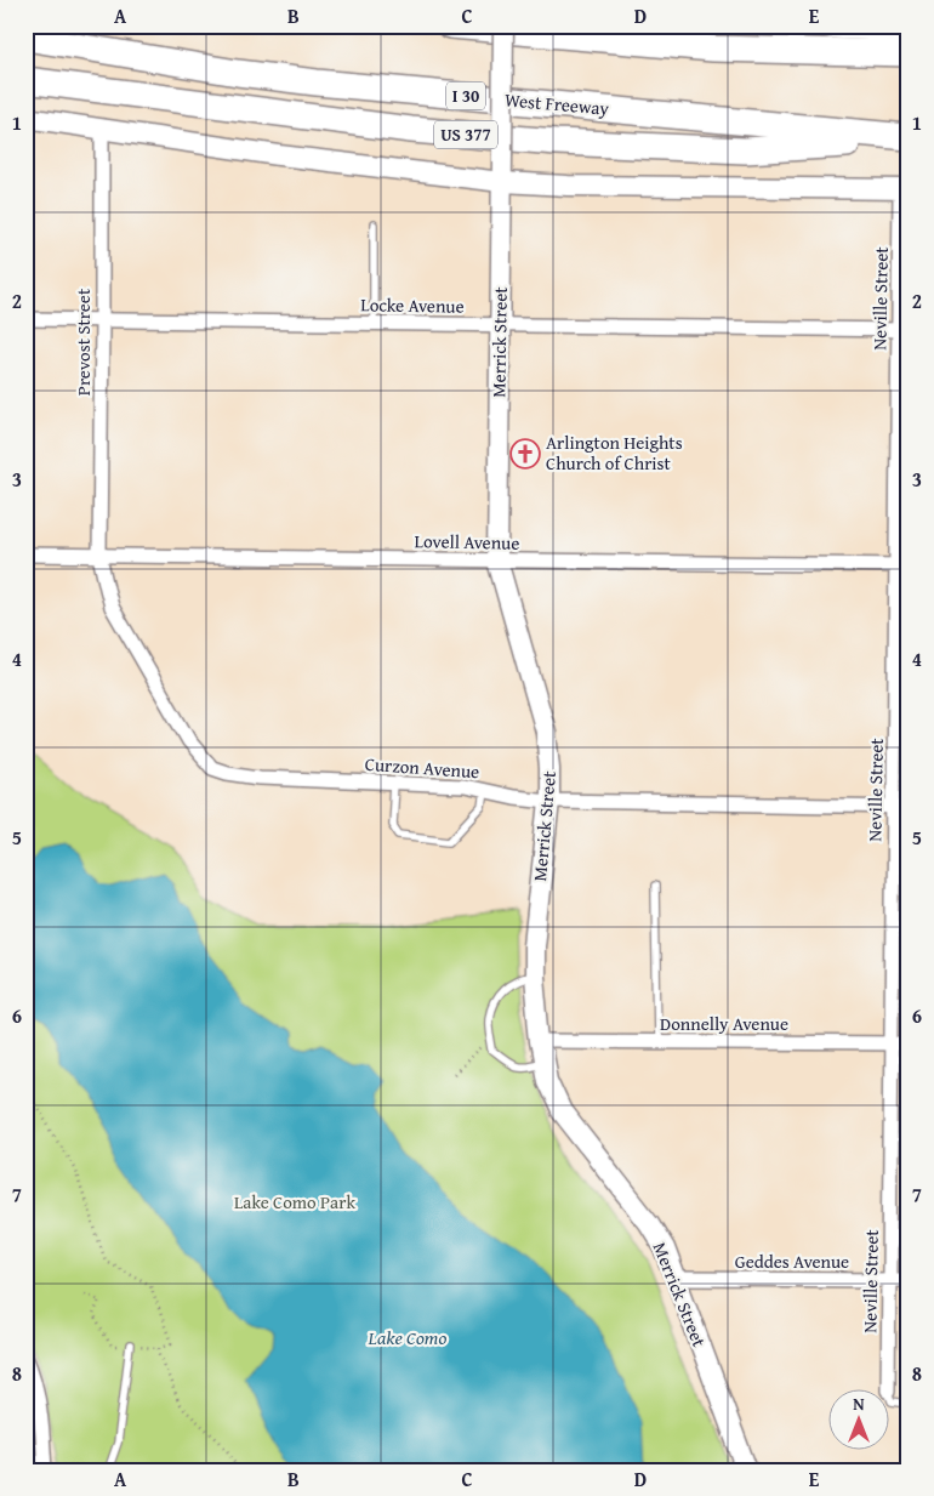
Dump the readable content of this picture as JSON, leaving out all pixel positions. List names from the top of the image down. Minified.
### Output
{"streets":{"highway":["I 30","West Freeway","US 377"],"street":["Neville Street","Locke Avenue","Prevost Street","Merrick Street","Lovell Avenue","Curzon Avenue","Donnelly Avenue","Geddes Avenue"]},"crossings":[["West Freeway","US 377"],["Neville Street","Locke Avenue"],["Neville Street","Lovell Avenue"],["Neville Street","Curzon Avenue"],["Neville Street","Donnelly Avenue"],["Neville Street","Geddes Avenue"],["Locke Avenue","Prevost Street"],["Locke Avenue","Merrick Street"],["Prevost Street","Lovell Avenue"],["Prevost Street","Curzon Avenue"],["Merrick Street","Lovell Avenue"],["Merrick Street","Curzon Avenue"],["Merrick Street","Donnelly Avenue"],["Merrick Street","Geddes Avenue"],["Lovell Avenue","Curzon Avenue"]],"water":["Lake Como"],"parks":["Lake Como Park"],"places":{"church":["Arlington Heights Church of Christ"]},"north":"top","grid":{"columns":["A","B","C","D","E"],"rows":["1","2","3","4","5","6","7","8"]}}
